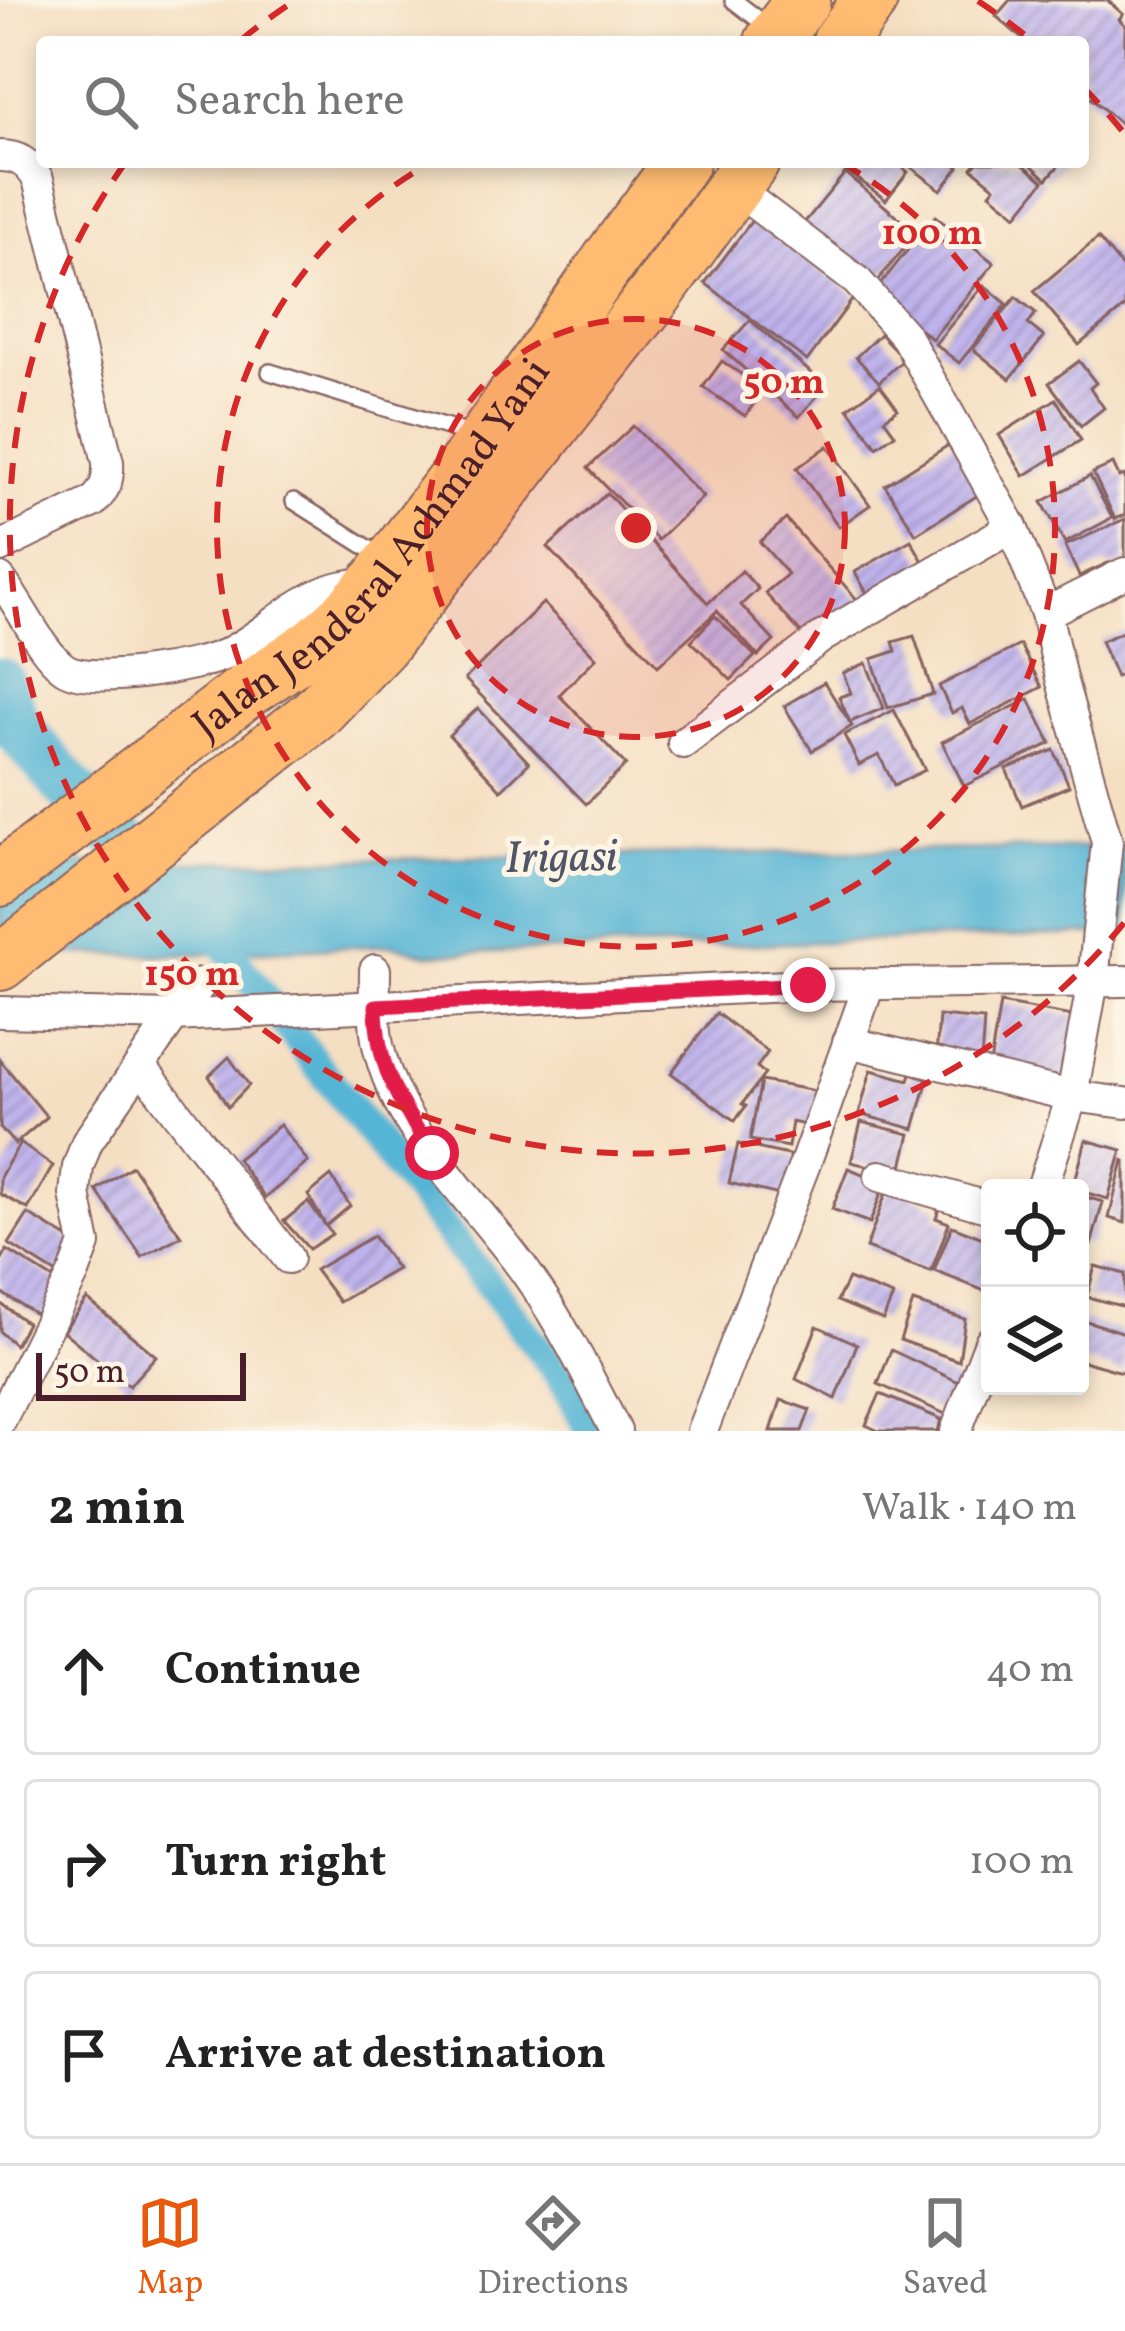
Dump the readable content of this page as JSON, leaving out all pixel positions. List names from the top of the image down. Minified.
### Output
{"streets":{"highway":["Jalan Jenderal Achmad Yani"]},"water":["Irigasi"],"scale_bar":"50 m","page":{"search":"Search here","scale":"50 m","heading":["2 min","Walk · 140 m"],"list":[["Continue","40 m"],["Turn right","100 m"],"Arrive at destination"],"nav":["Map","Directions","Saved"]},"rings":["100 m","50 m","150 m"]}
